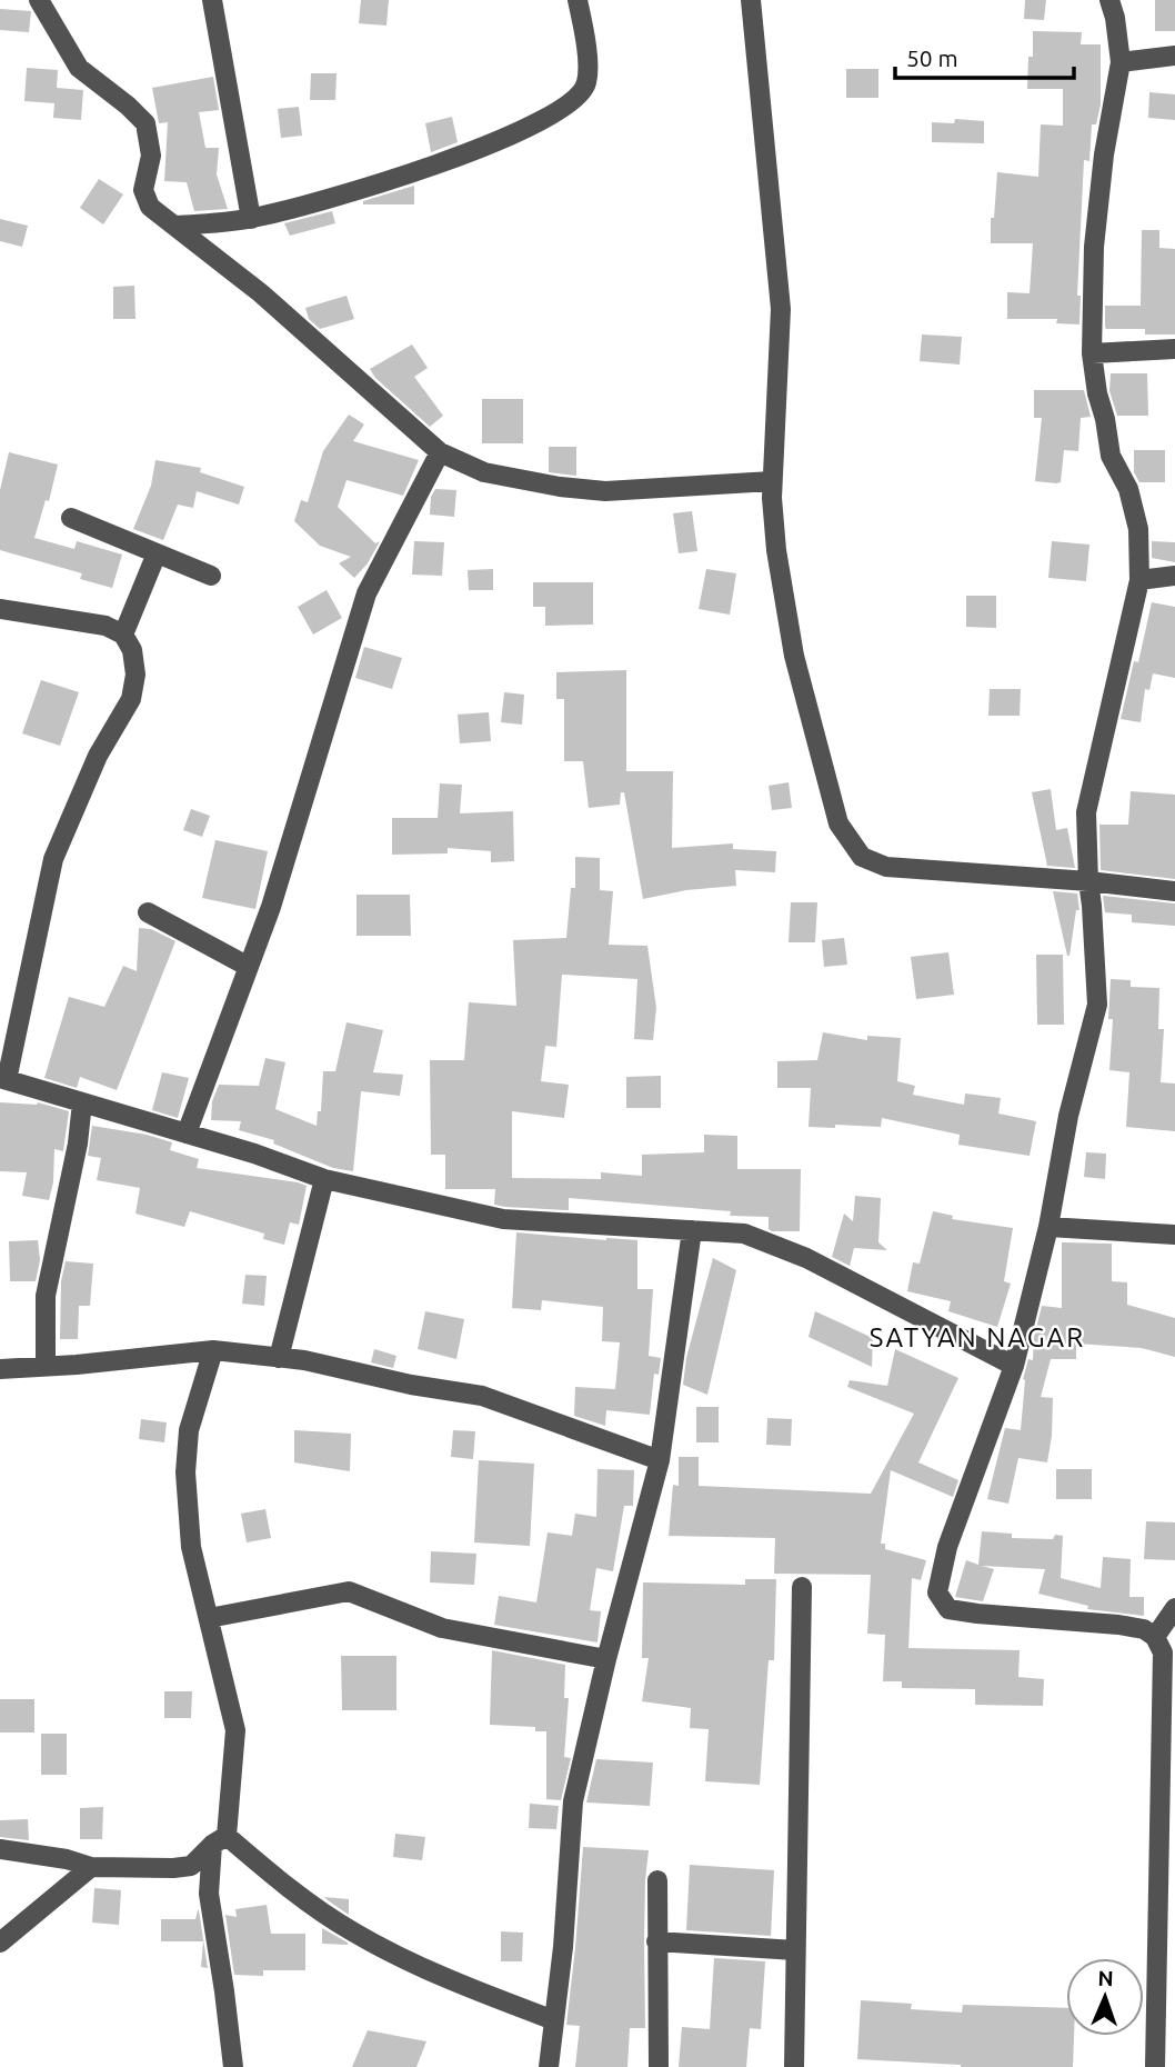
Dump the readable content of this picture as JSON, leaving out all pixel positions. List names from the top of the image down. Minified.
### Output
{"districts":["SATYAN NAGAR"],"scale_bar":"50 m","north":"top"}
